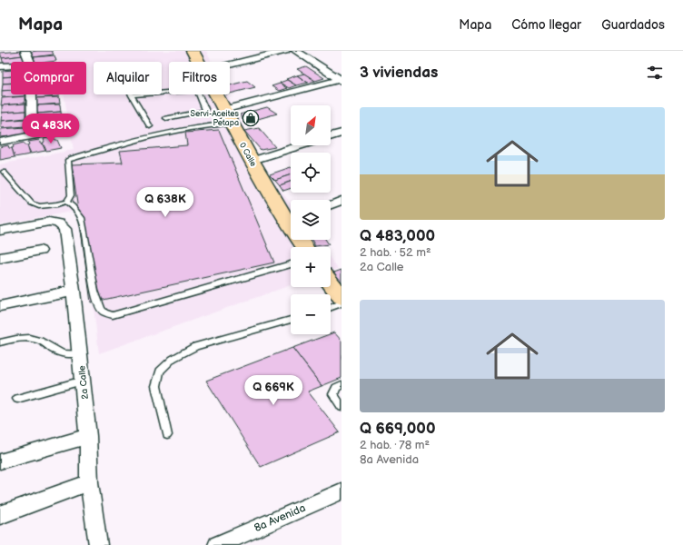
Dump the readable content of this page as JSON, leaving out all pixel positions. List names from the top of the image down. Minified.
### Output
{"streets":{"main road":["0 Calle"],"street":["2a Calle","8a Avenida"]},"places":{"shop":["Servi-Aceites Petapa"]},"north":"top right","page":{"header":"Mapa","nav":["Mapa","Cómo llegar","Guardados"],"heading":"3 viviendas","chip":["Comprar","Alquilar","Filtros"],"list":[{"name":"Q 483,000","note":"2 hab. · 52 m² · 2a Calle"},{"name":"Q 669,000","note":"2 hab. · 78 m² · 8a Avenida"}],"map_buttons":["+","−"],"price":["Q 483K","Q 638K","Q 669K"]}}
